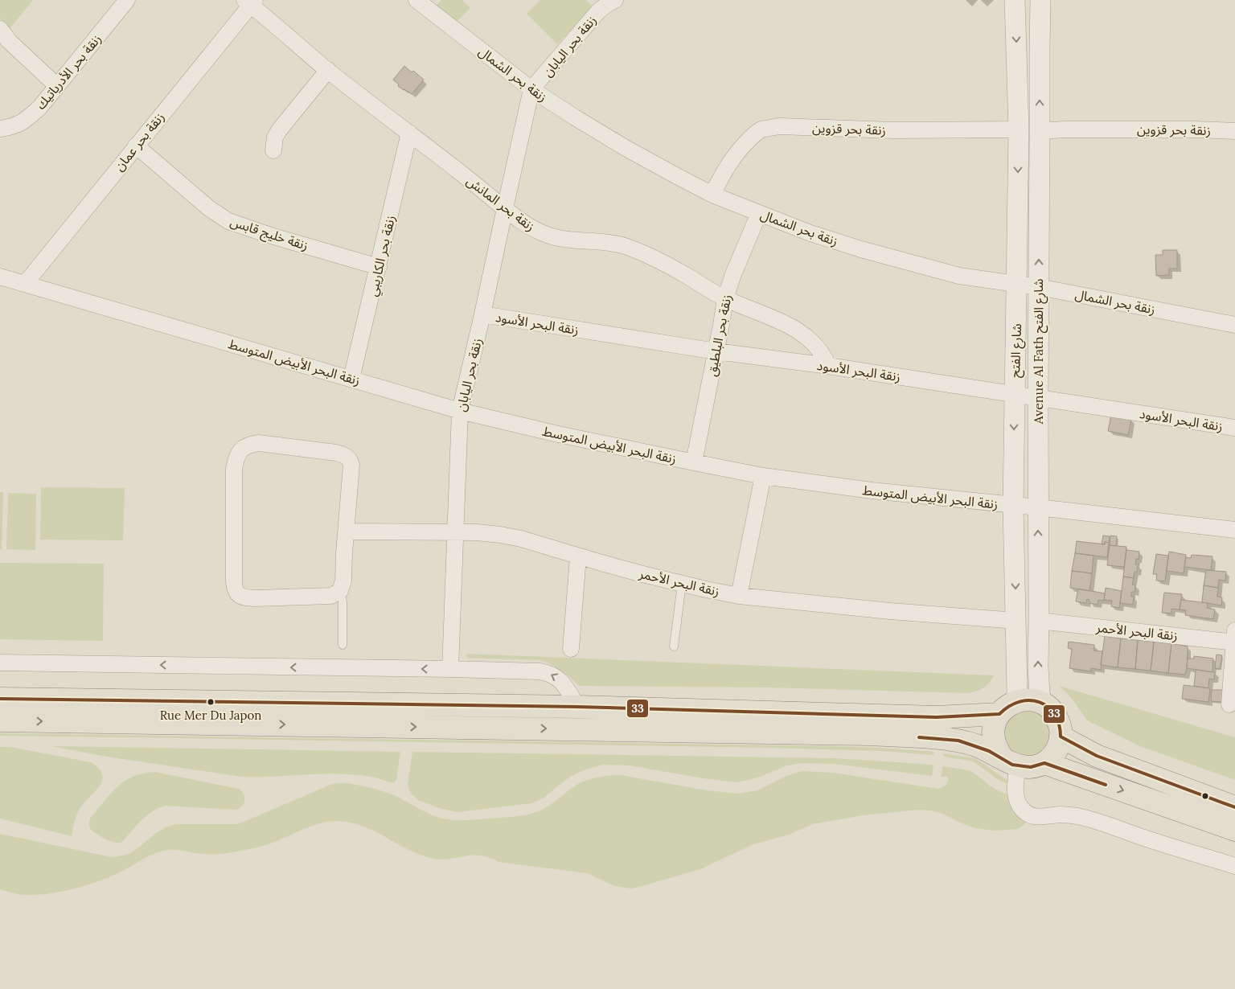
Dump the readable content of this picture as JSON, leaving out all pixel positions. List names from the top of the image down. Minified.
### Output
{"streets":{"street":["زنقة بحر اليابان","زنقة بحر الأدرياتيك","زنقة بحر الشمال","زنقة بحر قزوين","زنقة بحر عمان","زنقة بحر المانش","زنقة خليج قابس","زنقة بحر الكاريبي","زنقة البحر الأسود","زنقة بحر البلطيق","شارع الفتح","Avenue Al Fath شارع الفتح","زنقة البحر الأبيض المتوسط","زنقة البحر الأحمر"]},"crossings":[["زنقة بحر اليابان","زنقة بحر الشمال"],["زنقة بحر اليابان","زنقة بحر المانش"],["زنقة بحر اليابان","زنقة البحر الأسود"],["زنقة بحر اليابان","زنقة البحر الأبيض المتوسط"],["زنقة بحر اليابان","زنقة البحر الأحمر"],["زنقة بحر الشمال","زنقة بحر قزوين"],["زنقة بحر الشمال","زنقة بحر البلطيق"],["زنقة بحر الشمال","شارع الفتح"],["زنقة بحر الشمال","Avenue Al Fath شارع الفتح"],["زنقة بحر قزوين","شارع الفتح"],["زنقة بحر قزوين","Avenue Al Fath شارع الفتح"],["زنقة بحر عمان","زنقة بحر المانش"],["زنقة بحر عمان","زنقة خليج قابس"],["زنقة بحر عمان","زنقة البحر الأبيض المتوسط"],["زنقة بحر المانش","زنقة بحر الكاريبي"],["زنقة بحر المانش","زنقة البحر الأسود"],["زنقة بحر المانش","زنقة بحر البلطيق"],["زنقة خليج قابس","زنقة بحر الكاريبي"],["زنقة بحر الكاريبي","زنقة البحر الأبيض المتوسط"],["زنقة البحر الأسود","زنقة بحر البلطيق"],["زنقة البحر الأسود","شارع الفتح"],["زنقة البحر الأسود","Avenue Al Fath شارع الفتح"],["زنقة بحر البلطيق","زنقة البحر الأبيض المتوسط"],["شارع الفتح","Avenue Al Fath شارع الفتح"],["شارع الفتح","زنقة البحر الأبيض المتوسط"],["شارع الفتح","زنقة البحر الأحمر"],["Avenue Al Fath شارع الفتح","زنقة البحر الأبيض المتوسط"],["Avenue Al Fath شارع الفتح","زنقة البحر الأحمر"]],"one_way":["شارع الفتح","Avenue Al Fath شارع الفتح"],"places":["Rue Mer Du Japon"],"lines":["transit line 33"]}
